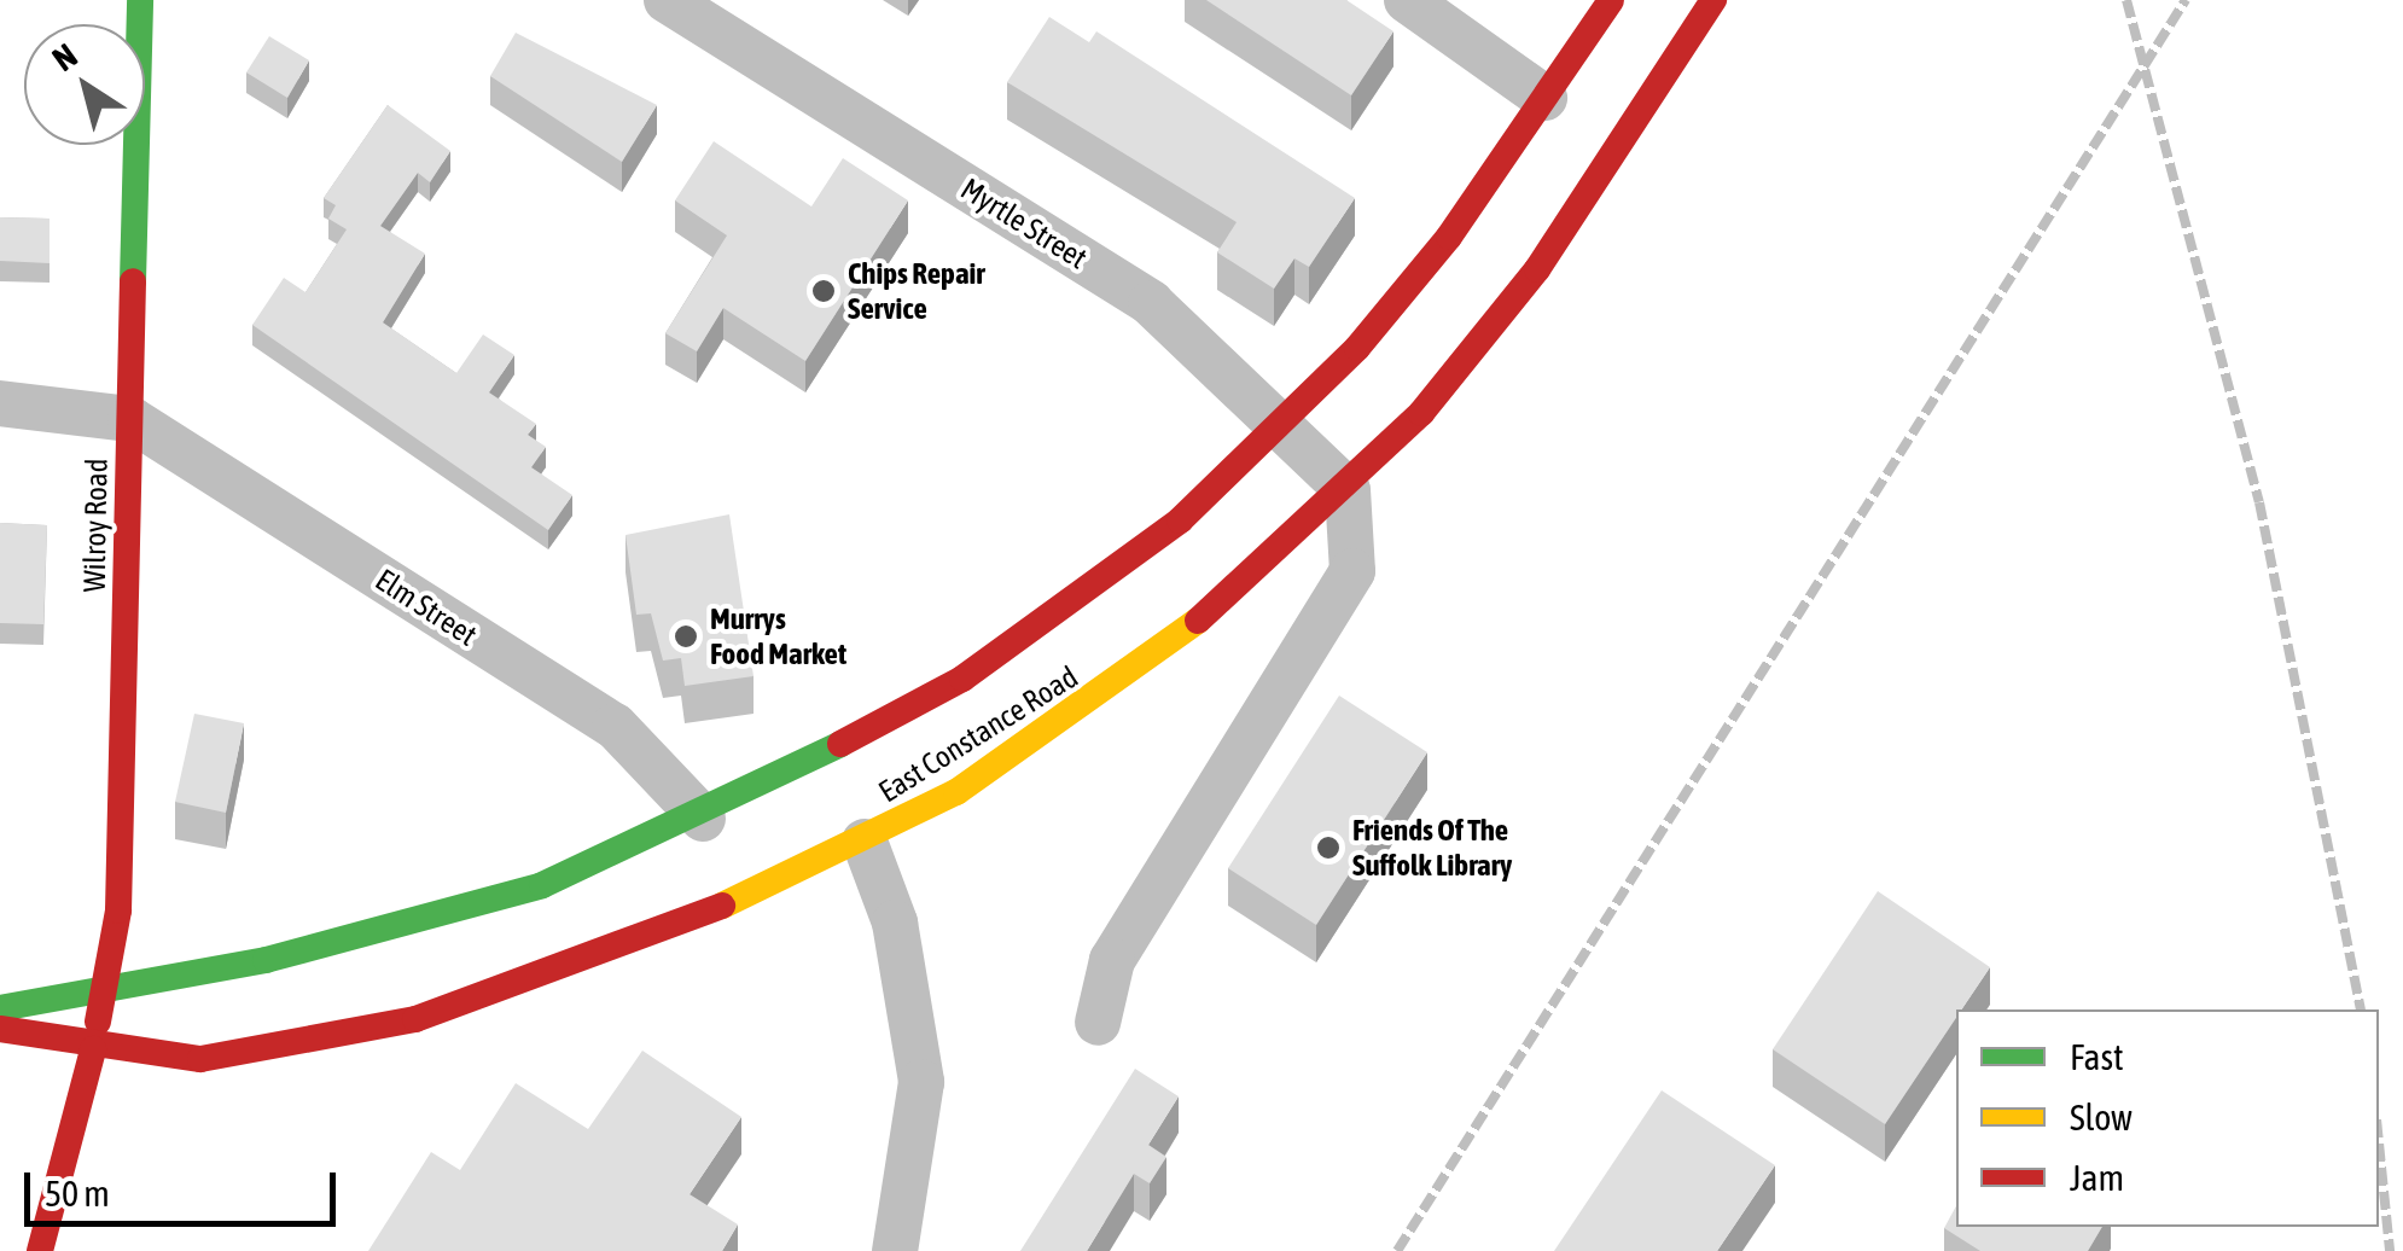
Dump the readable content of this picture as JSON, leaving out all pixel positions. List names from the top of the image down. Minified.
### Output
{"streets":{"main road":["Wilroy Road","East Constance Road"],"street":["Myrtle Street","Elm Street"]},"crossings":[["Myrtle Street","East Constance Road"],["Wilroy Road","Elm Street"],["Wilroy Road","East Constance Road"],["Elm Street","East Constance Road"]],"places":["Chips Repair Service","Murrys Food Market","Friends Of The Suffolk Library"],"legend":["Fast","Slow","Jam"],"scale_bar":"50 m","north":"top left"}
